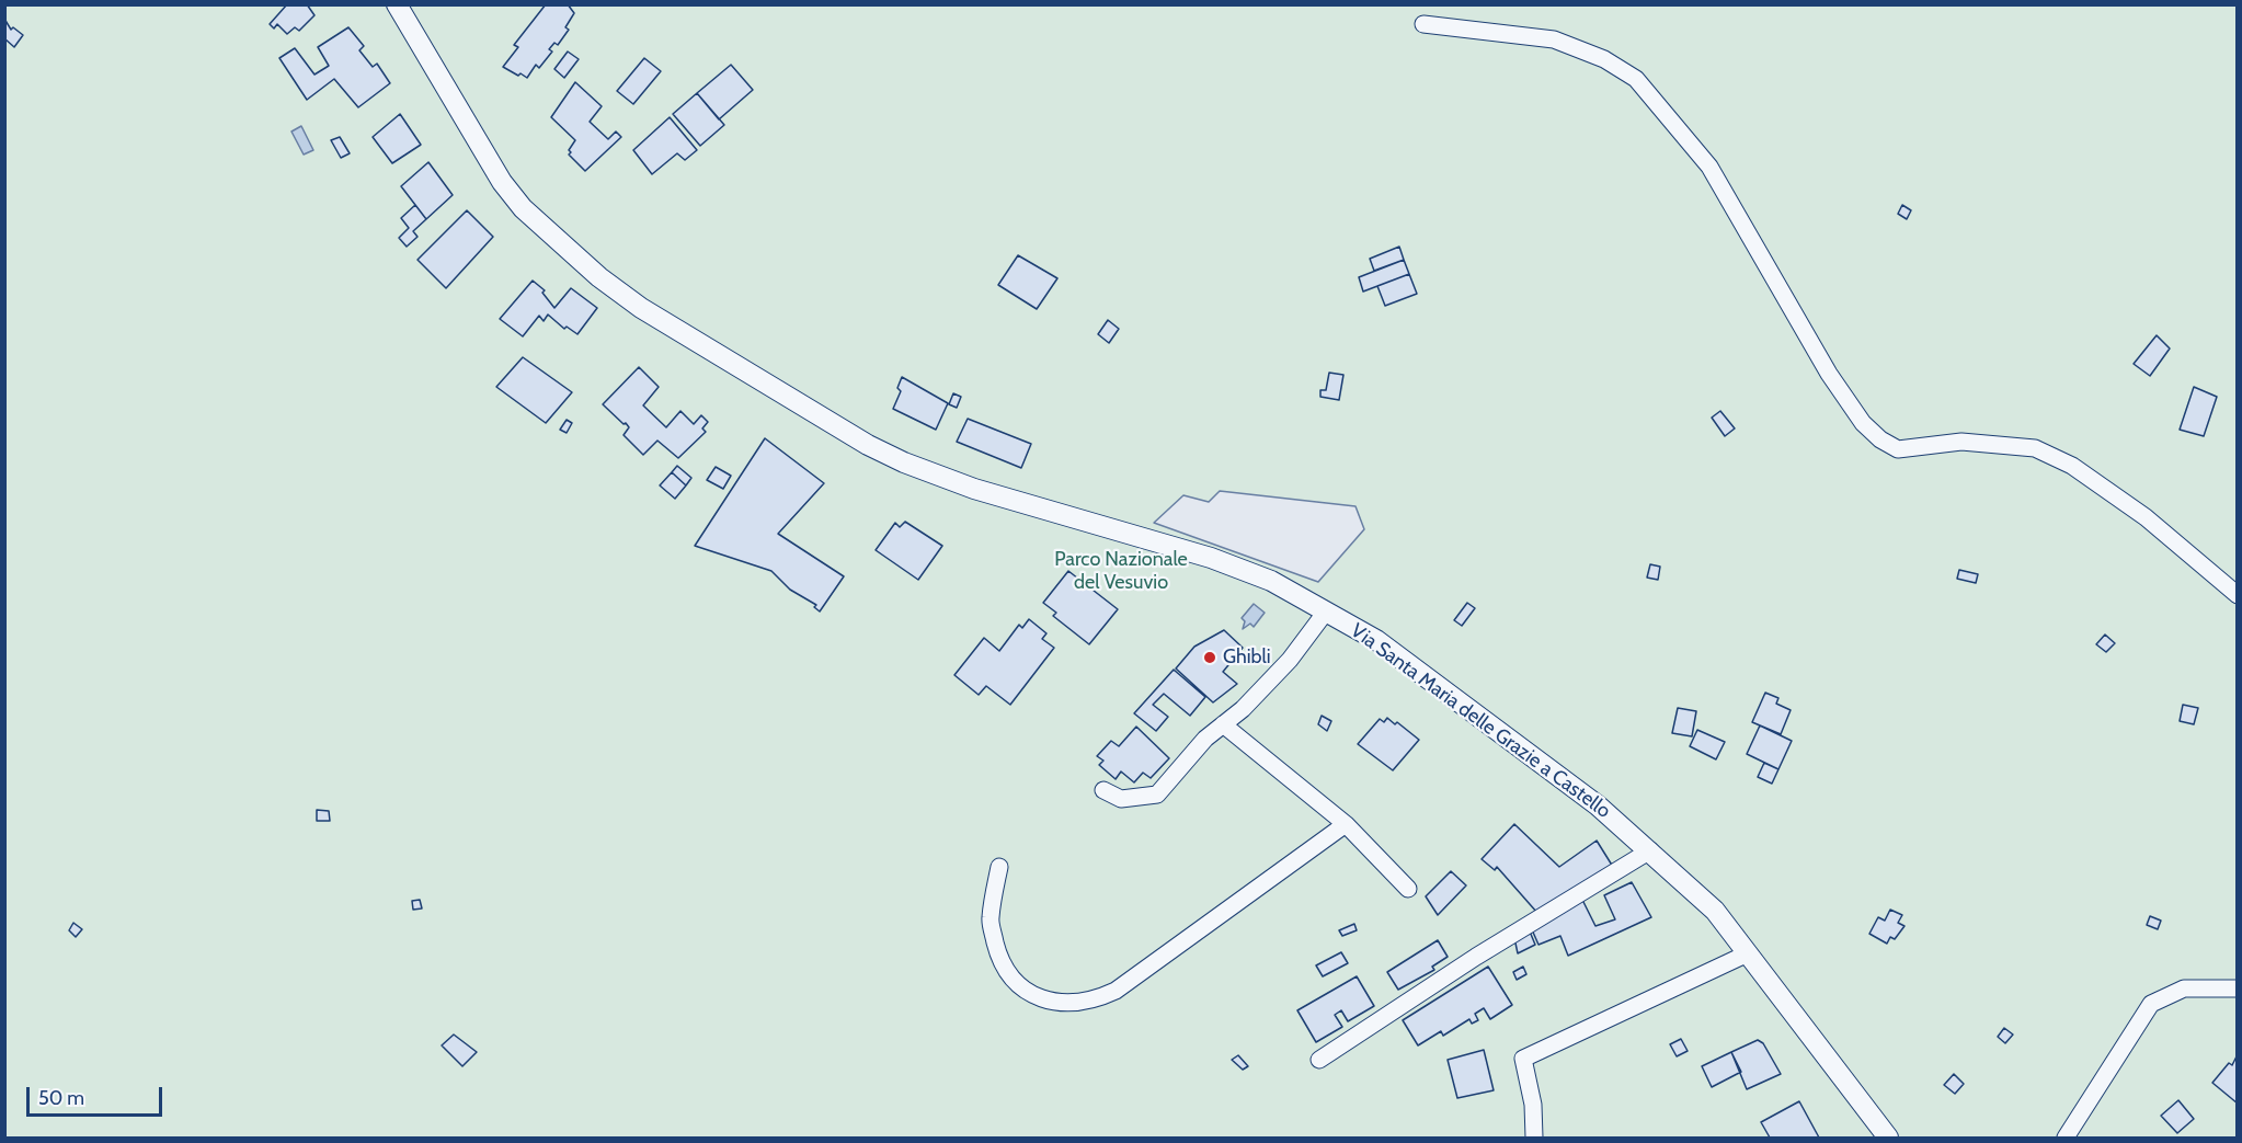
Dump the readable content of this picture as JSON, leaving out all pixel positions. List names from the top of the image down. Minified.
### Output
{"streets":{"street":["Via Santa Maria delle Grazie a Castello"]},"parks":["Parco Nazionale del Vesuvio"],"places":["Ghibli"],"scale_bar":"50 m"}
